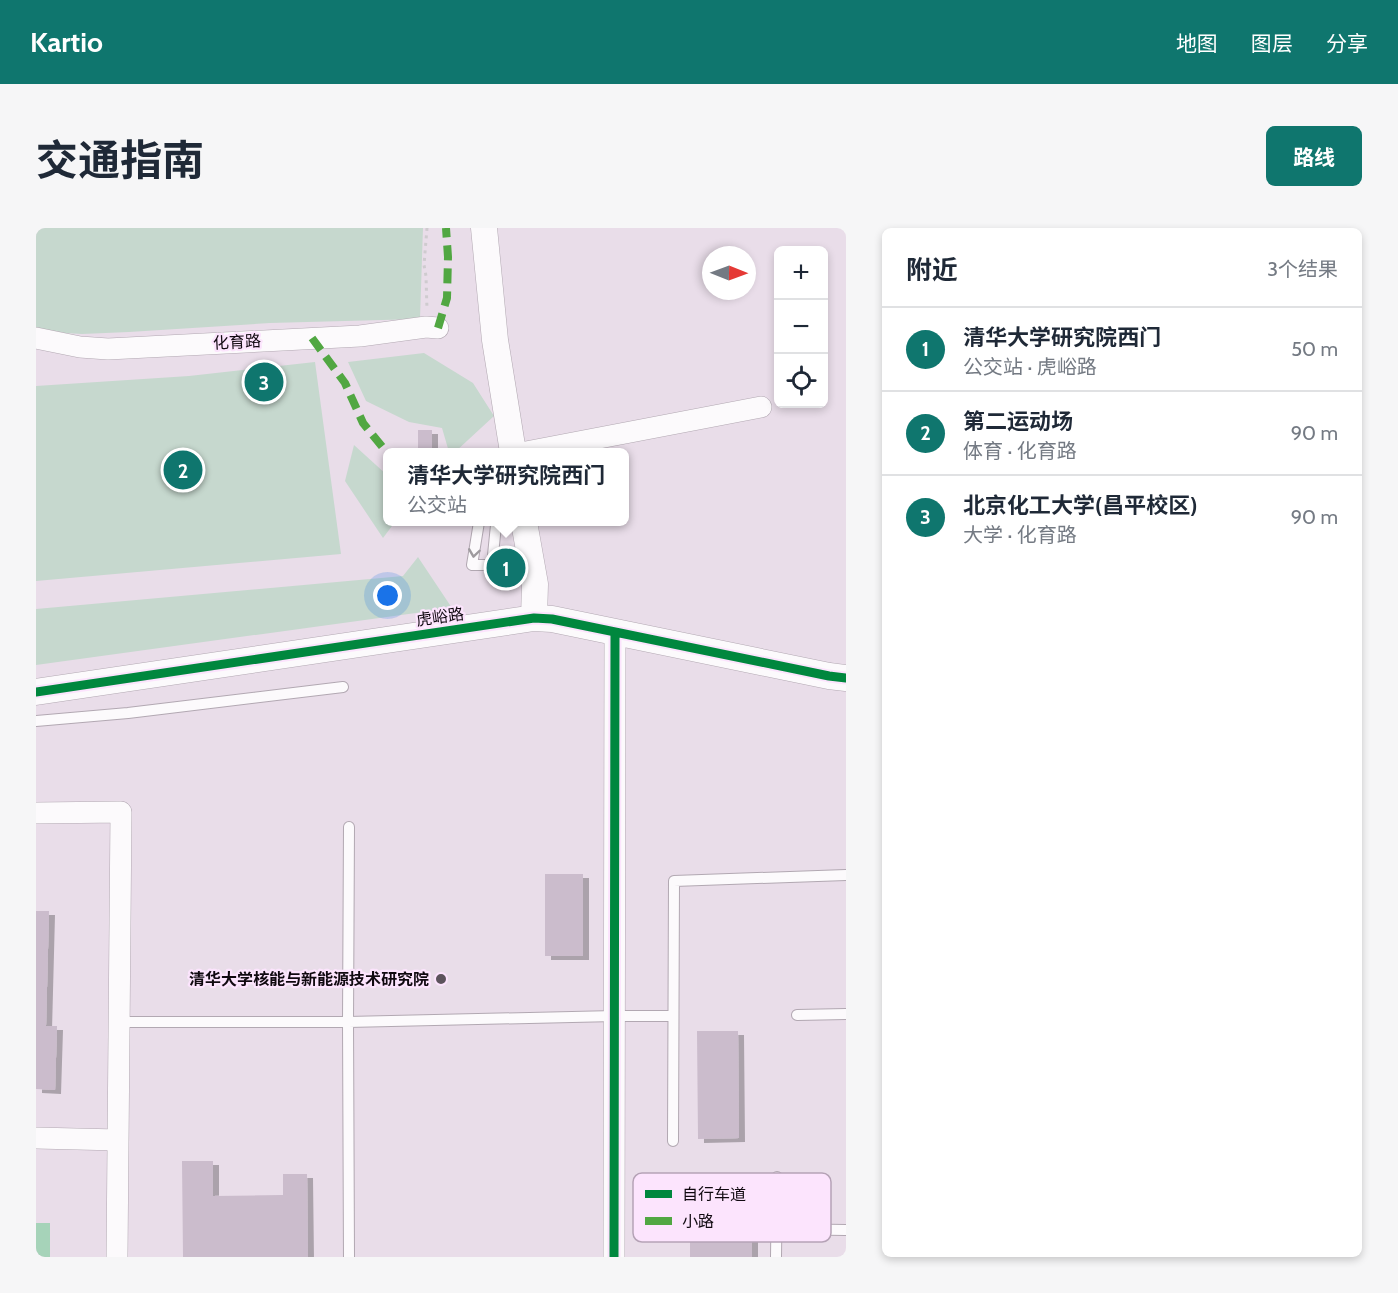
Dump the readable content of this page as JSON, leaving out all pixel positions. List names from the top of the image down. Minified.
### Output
{"streets":{"street":["化育路","虎峪路"]},"places":["清华大学核能与新能源技术研究院"],"legend":["自行车道","小路"],"north":"right","page":{"header":"Kartio","nav":["地图","图层","分享"],"title":"交通指南","buttons":"路线","heading":["附近","3个结果"],"map_buttons":["+","−"],"list":[{"mark":"1","name":"清华大学研究院西门","note":"公交站 · 虎峪路","value":"50 m"},{"mark":"2","name":"第二运动场","note":"体育 · 化育路","value":"90 m"},{"mark":"3","name":"北京化工大学(昌平校区)","note":"大学 · 化育路","value":"90 m"}],"pins":["3","2","1"],"popup":["清华大学研究院西门","公交站"]}}
